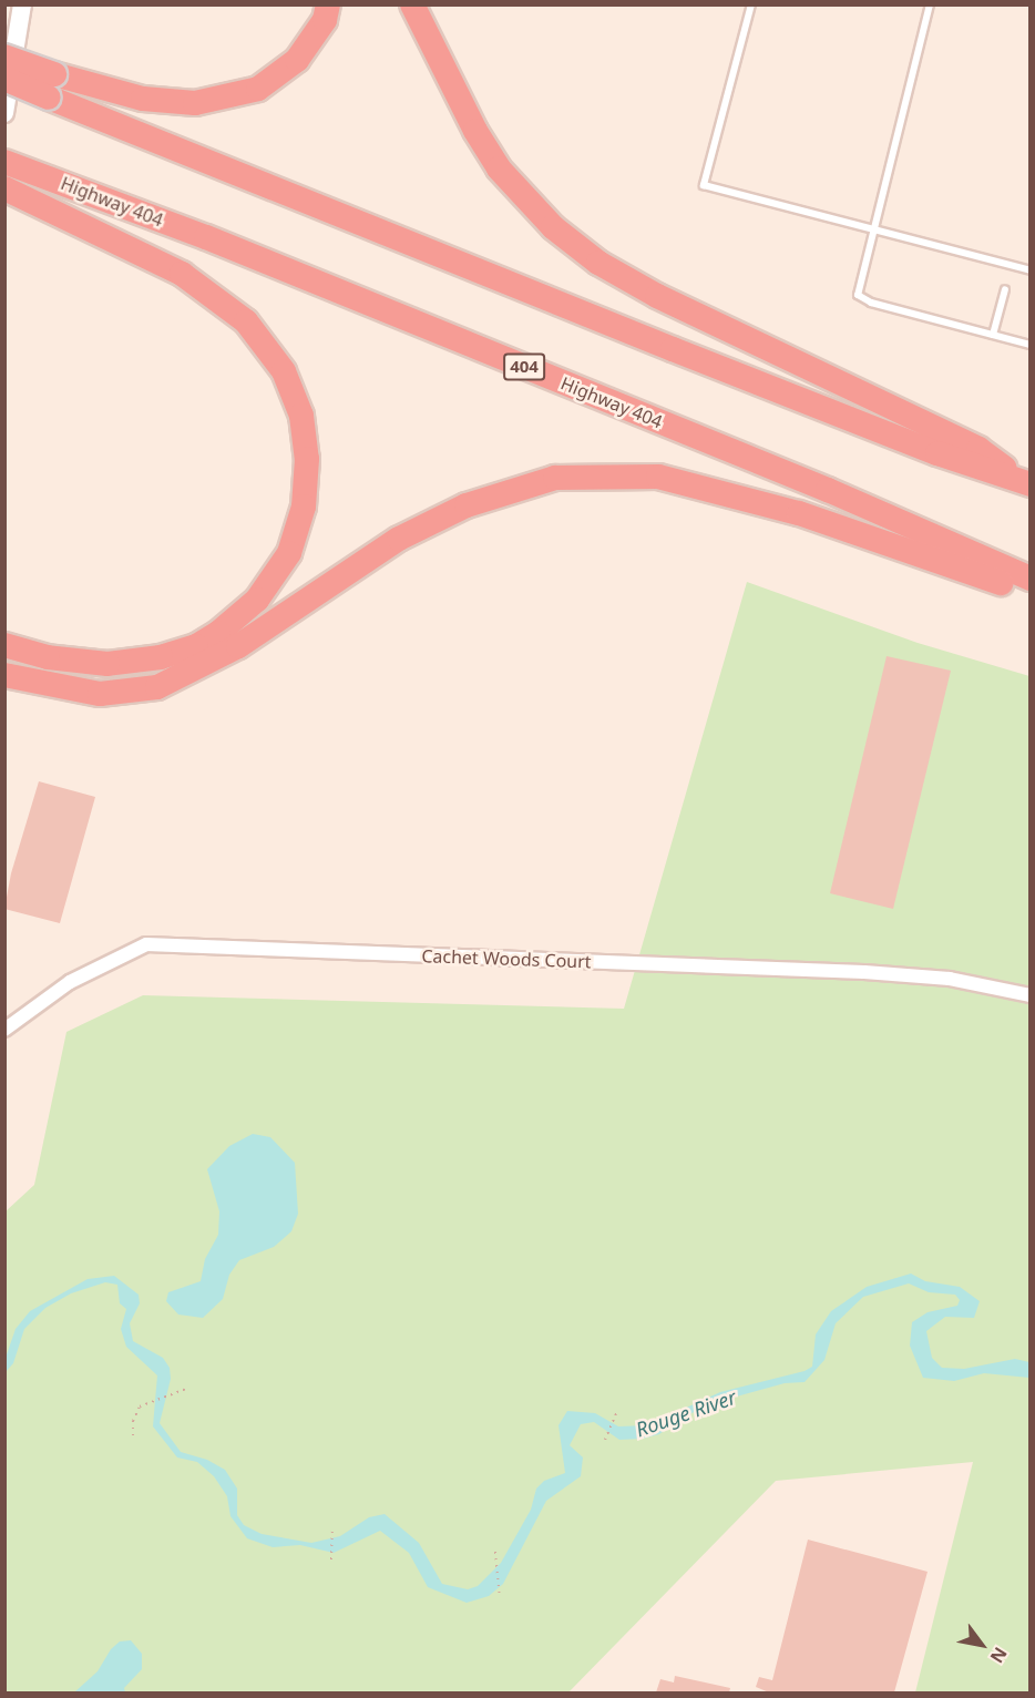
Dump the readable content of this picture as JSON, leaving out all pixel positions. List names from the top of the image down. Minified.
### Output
{"streets":{"highway":["Highway 404","404"],"street":["Cachet Woods Court"]},"water":["Rouge River"],"north":"bottom right"}
